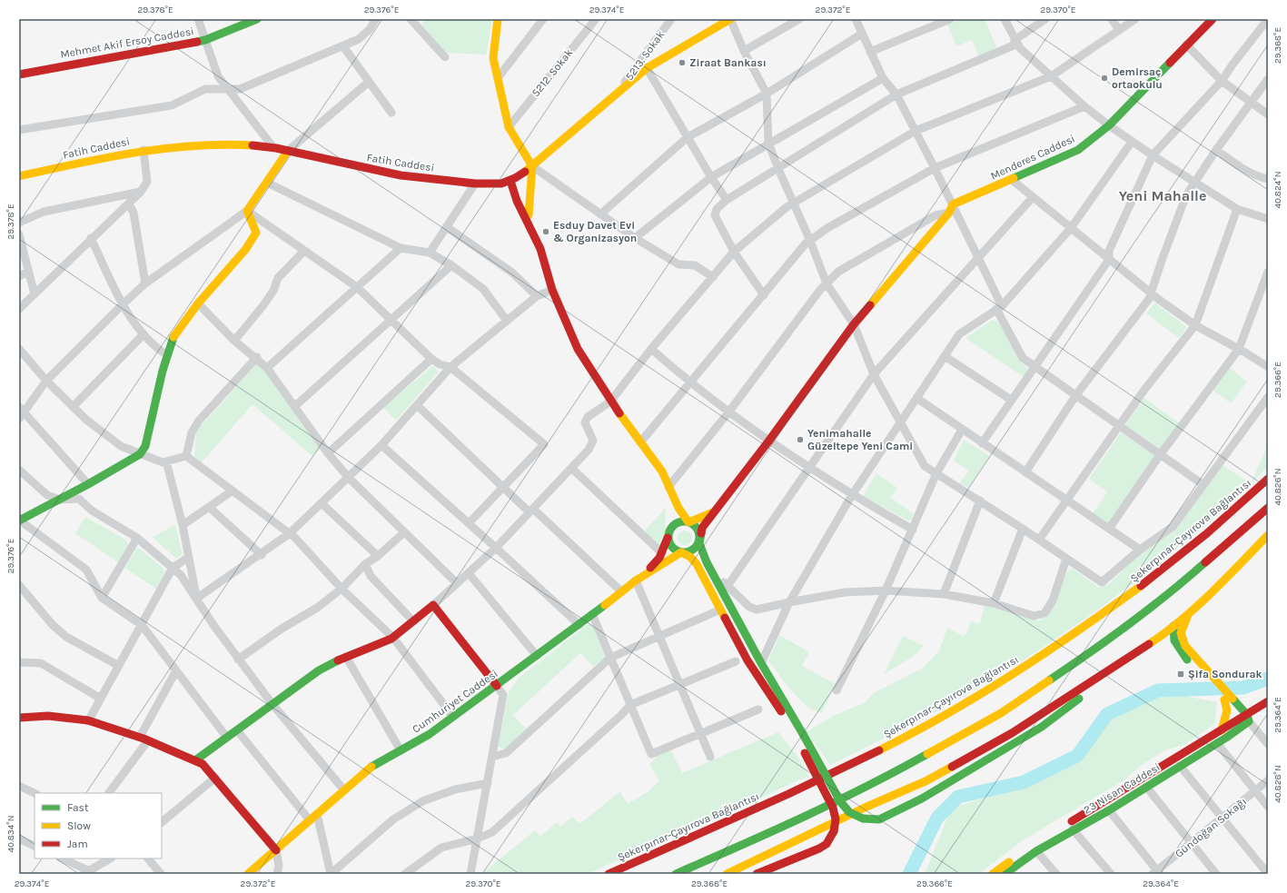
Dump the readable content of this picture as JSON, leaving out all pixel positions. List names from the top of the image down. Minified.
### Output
{"streets":{"main road":["Mehmet Akif Ersoy Caddesi","Fatih Caddesi","Menderes Caddesi","Şekerpınar-Çayırova Bağlantısı","Cumhuriyet Caddesi","23 Nisan Caddesi"],"street":["5213. Sokak","5212. Sokak","Gündoğan Sokağı"]},"crossings":[["5213. Sokak","Fatih Caddesi"]],"districts":["Yeni Mahalle"],"places":{"other":["Ziraat Bankası","Demirsaç ortaokulu","Esduy Davet Evi & Organizasyon","Yenimahalle Güzeltepe Yeni Cami"],"transit":["Şifa Sondurak"]},"legend":["Fast","Slow","Jam"],"coordinates":["29.378°E","29.376°E","29.374°E","29.372°E","29.370°E","29.368°E","40.824°N","29.366°E","40.826°N","29.364°E","40.828°N","40.834°N"]}
